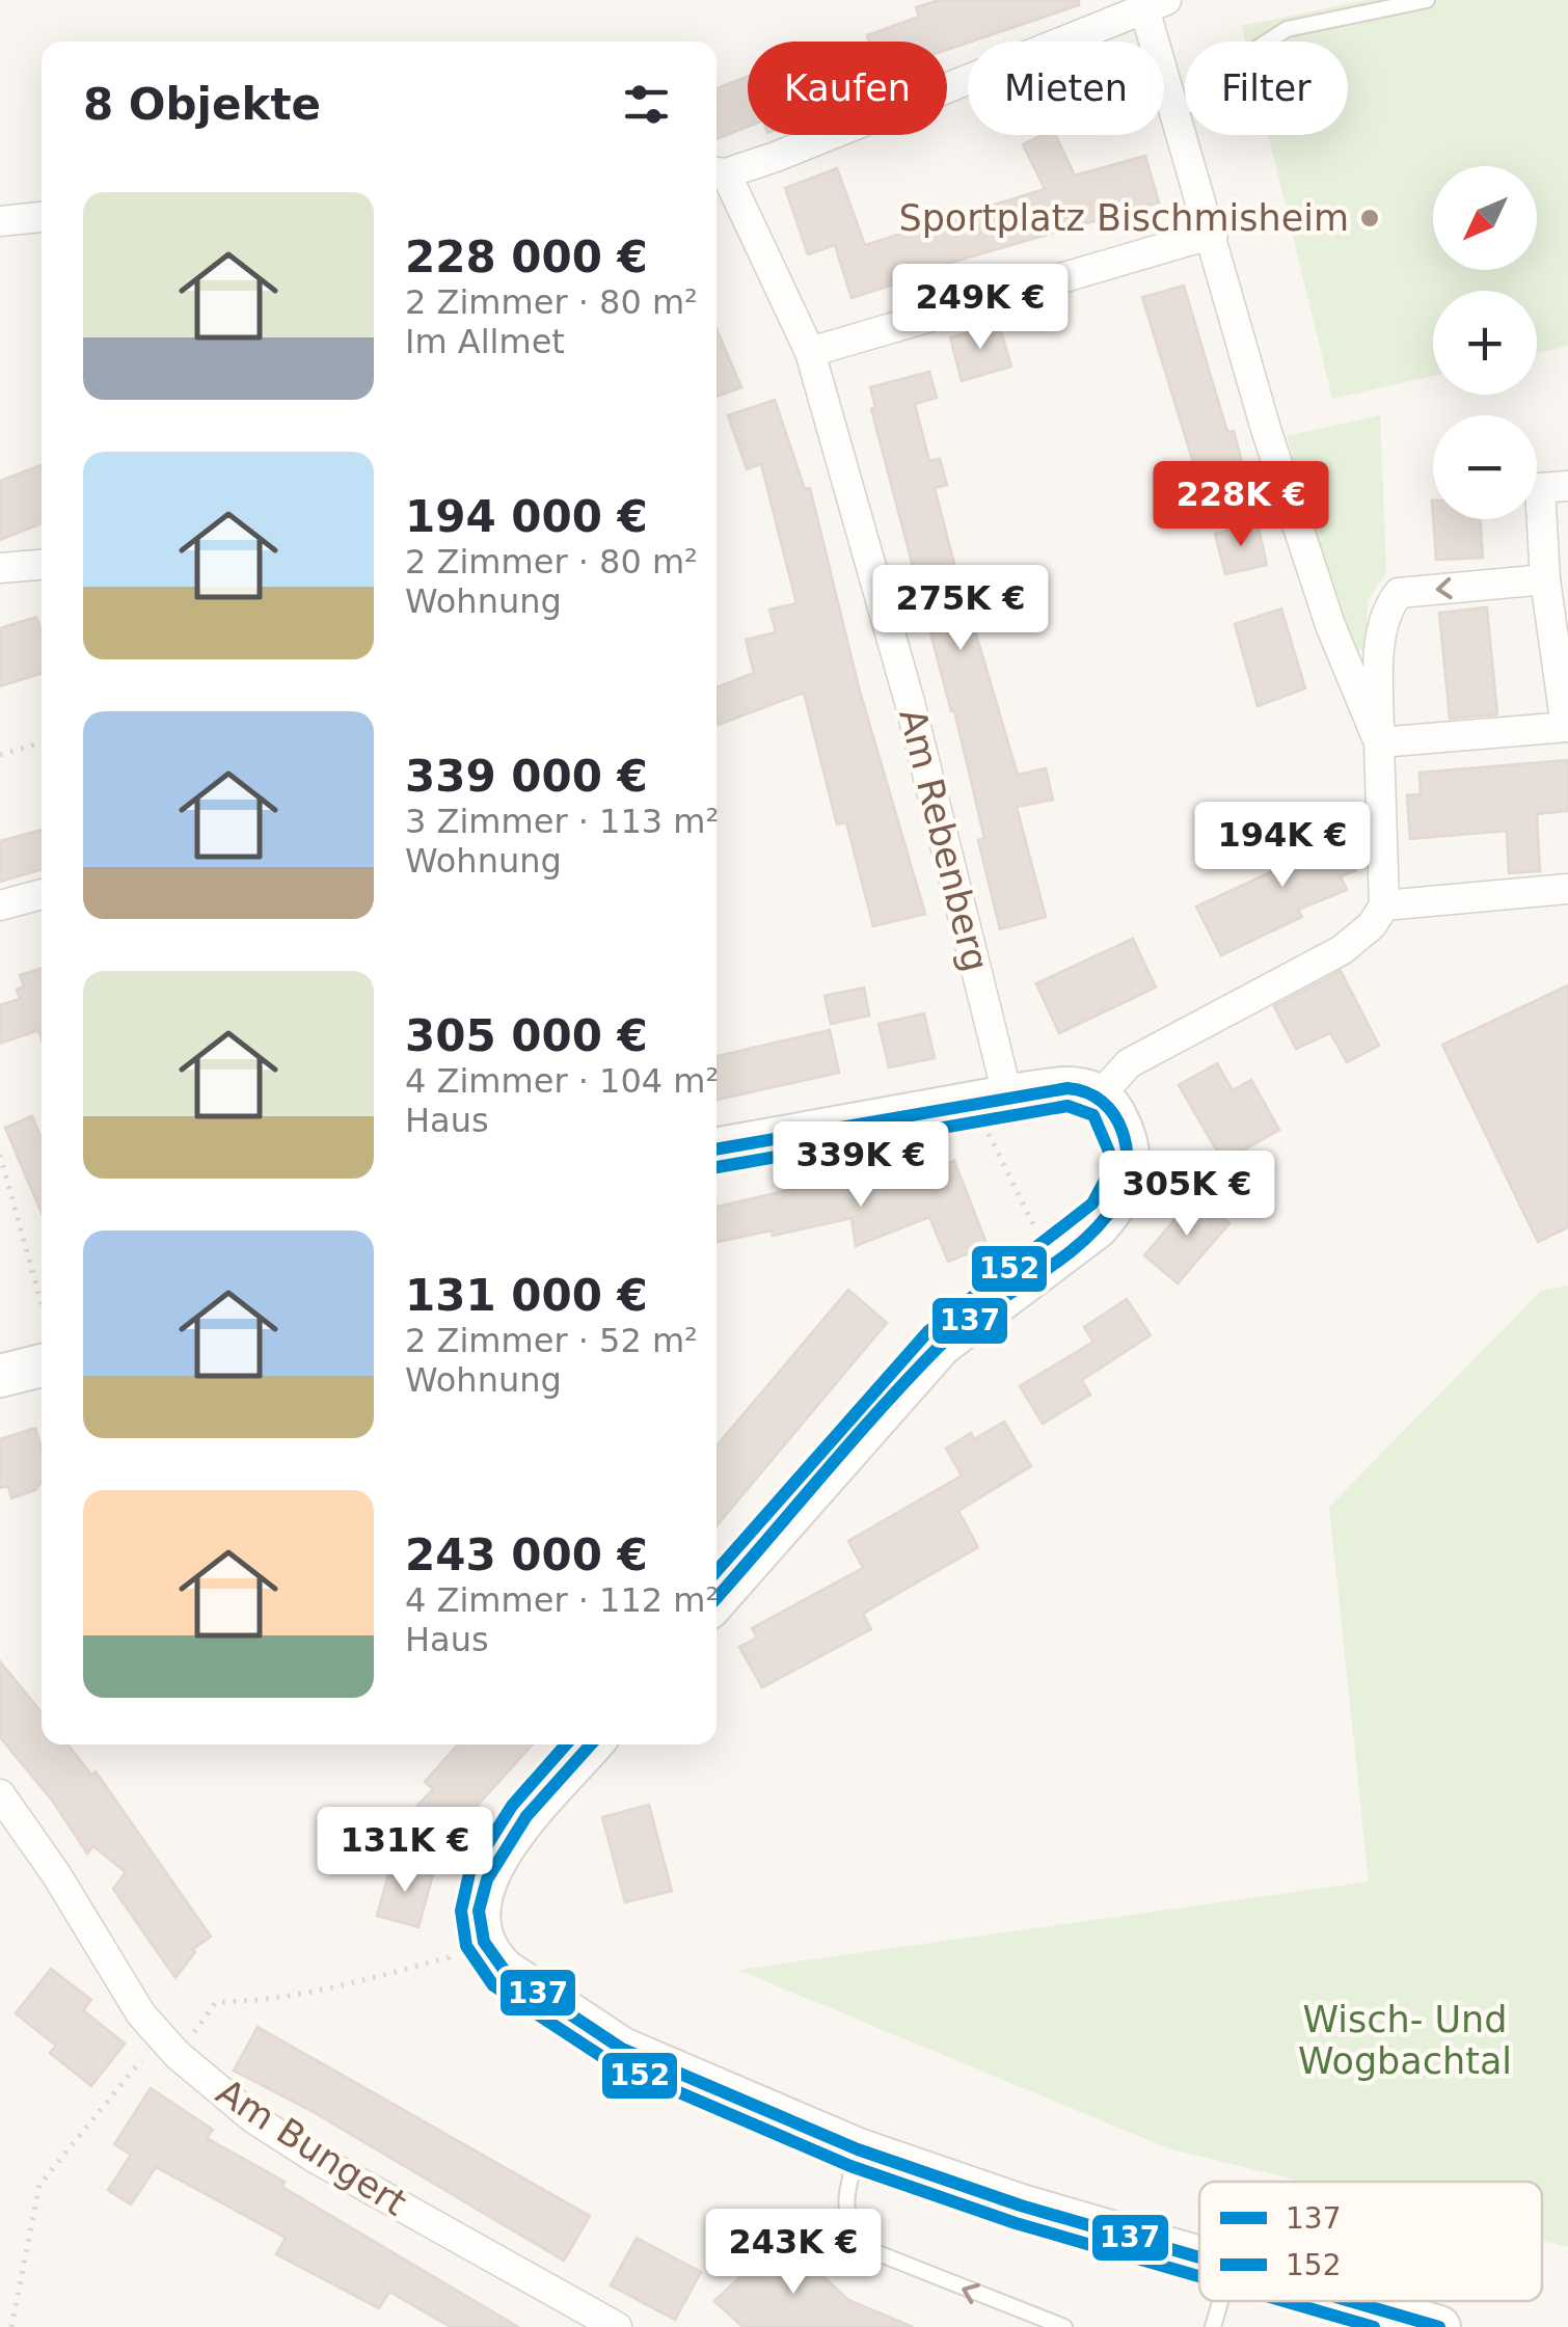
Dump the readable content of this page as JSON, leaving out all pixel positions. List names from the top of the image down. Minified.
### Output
{"streets":{"street":["Am Rebenberg","Am Bungert"]},"parks":["Wisch- Und Wogbachtal"],"places":["Sportplatz Bischmisheim"],"lines":["transit line 137","transit line 152"],"legend":["137","152"],"north":"bottom left","page":{"chip":["Kaufen","Mieten","Filter"],"heading":"8 Objekte","map_buttons":["+","−"],"list":[{"name":"228 000 €","note":"2 Zimmer · 80 m² · Im Allmet"},{"name":"194 000 €","note":"2 Zimmer · 80 m² · Wohnung"},{"name":"339 000 €","note":"3 Zimmer · 113 m² · Wohnung"},{"name":"305 000 €","note":"4 Zimmer · 104 m² · Haus"},{"name":"131 000 €","note":"2 Zimmer · 52 m² · Wohnung"},{"name":"243 000 €","note":"4 Zimmer · 112 m² · Haus"}],"price":["249K €","228K €","275K €","194K €","339K €","305K €","131K €","243K €"]}}
